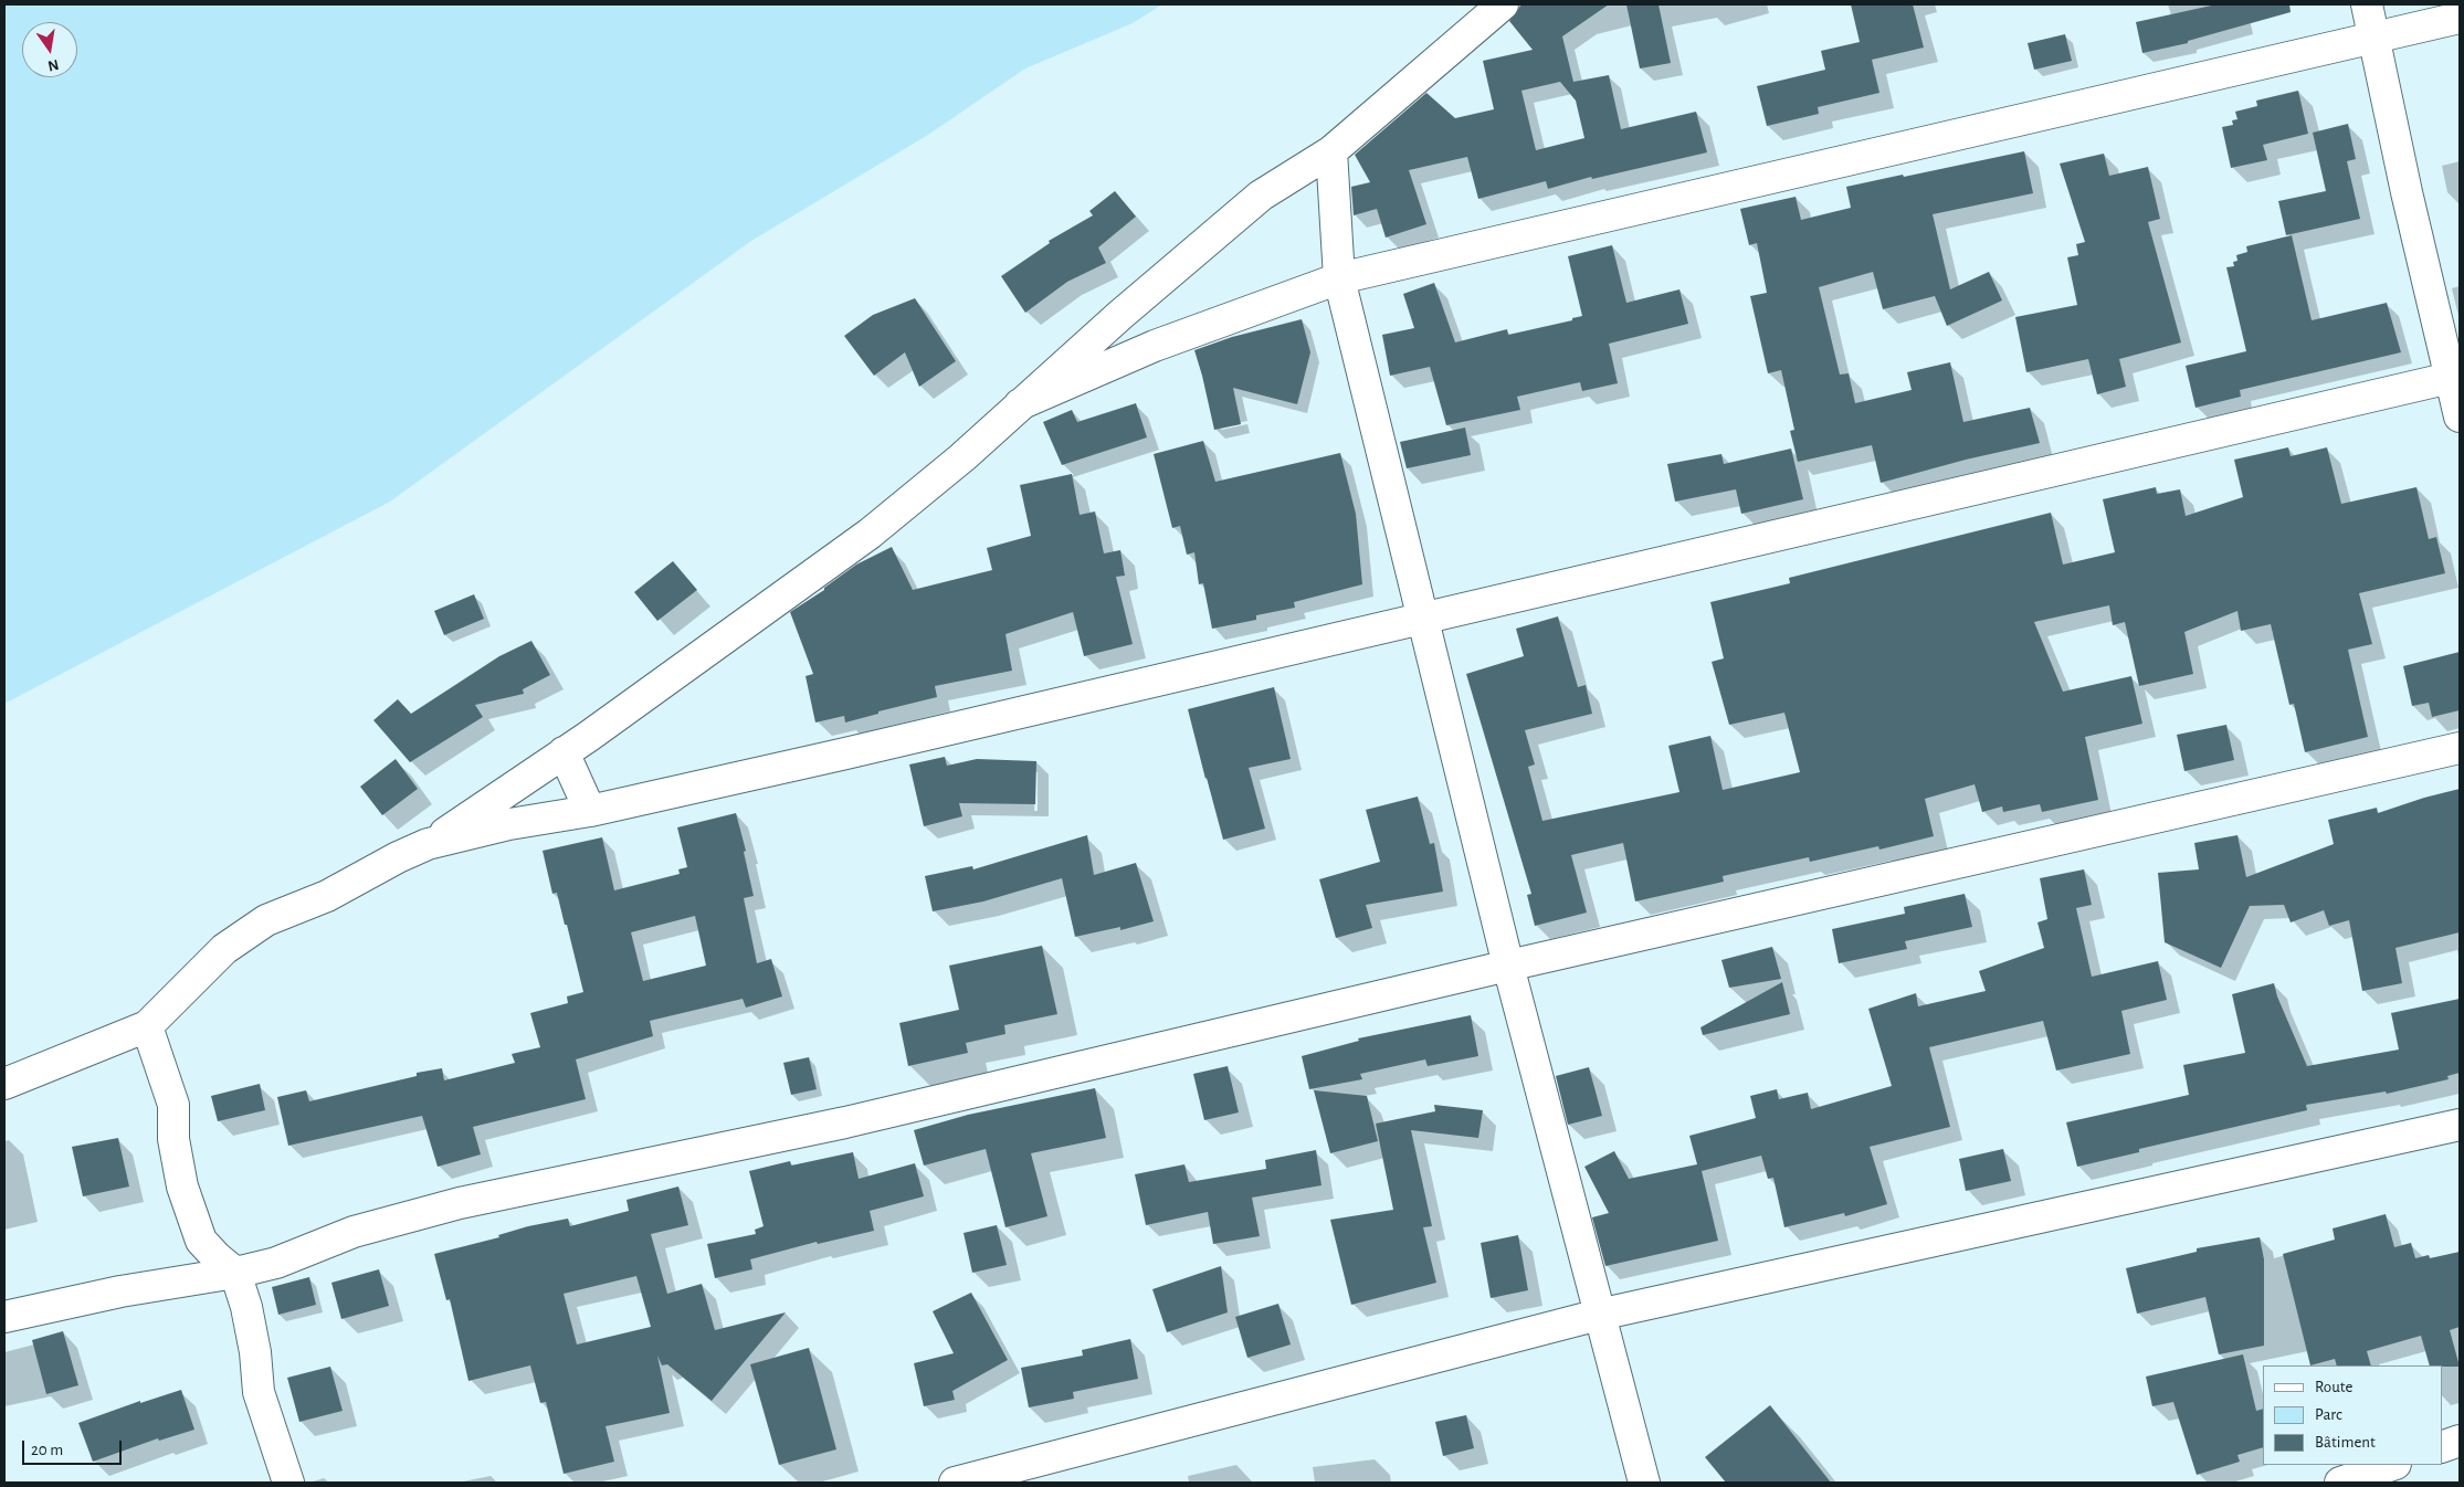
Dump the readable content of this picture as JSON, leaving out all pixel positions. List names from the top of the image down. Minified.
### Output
{"legend":["Route","Parc","Bâtiment"],"scale_bar":"20 m","north":"bottom"}
